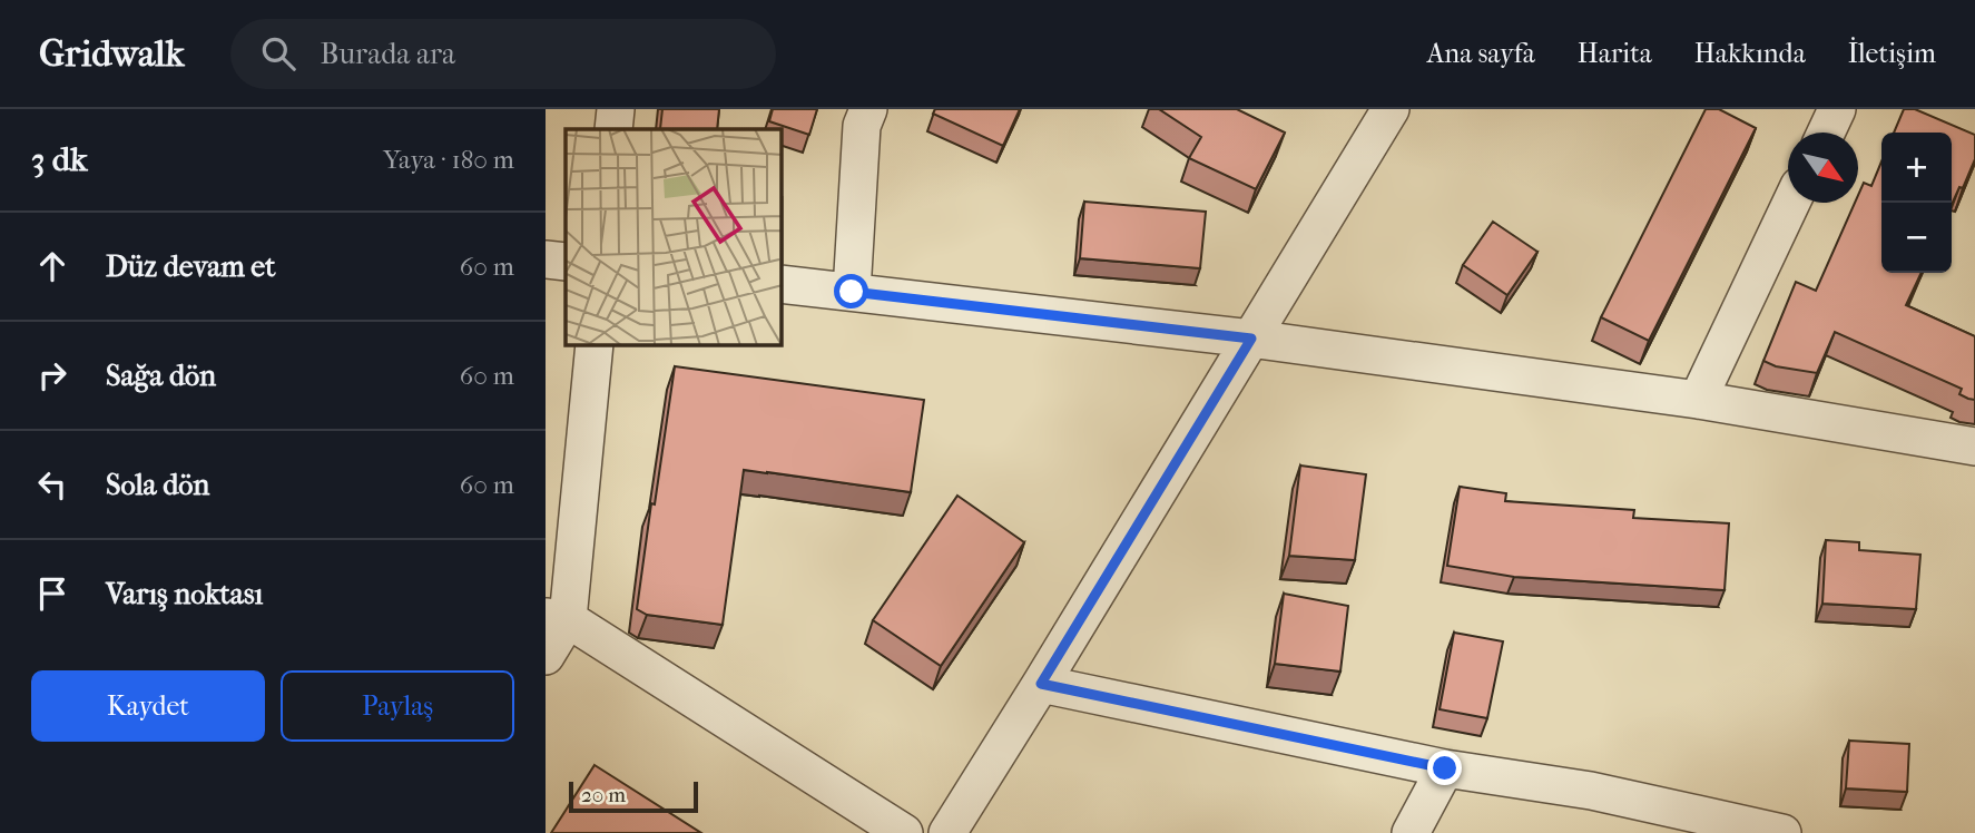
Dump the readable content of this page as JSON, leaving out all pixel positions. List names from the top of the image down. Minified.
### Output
{"scale_bar":"20 m","north":"bottom right","page":{"header":"Gridwalk","search":"Burada ara","nav":["Ana sayfa","Harita","Hakkında","İletişim"],"heading":["3 dk","Yaya · 180 m"],"map_buttons":["+","−"],"list":[["Düz devam et","60 m"],["Sağa dön","60 m"],["Sola dön","60 m"],"Varış noktası"],"buttons":["Kaydet","Paylaş"],"scale":"20 m"}}
